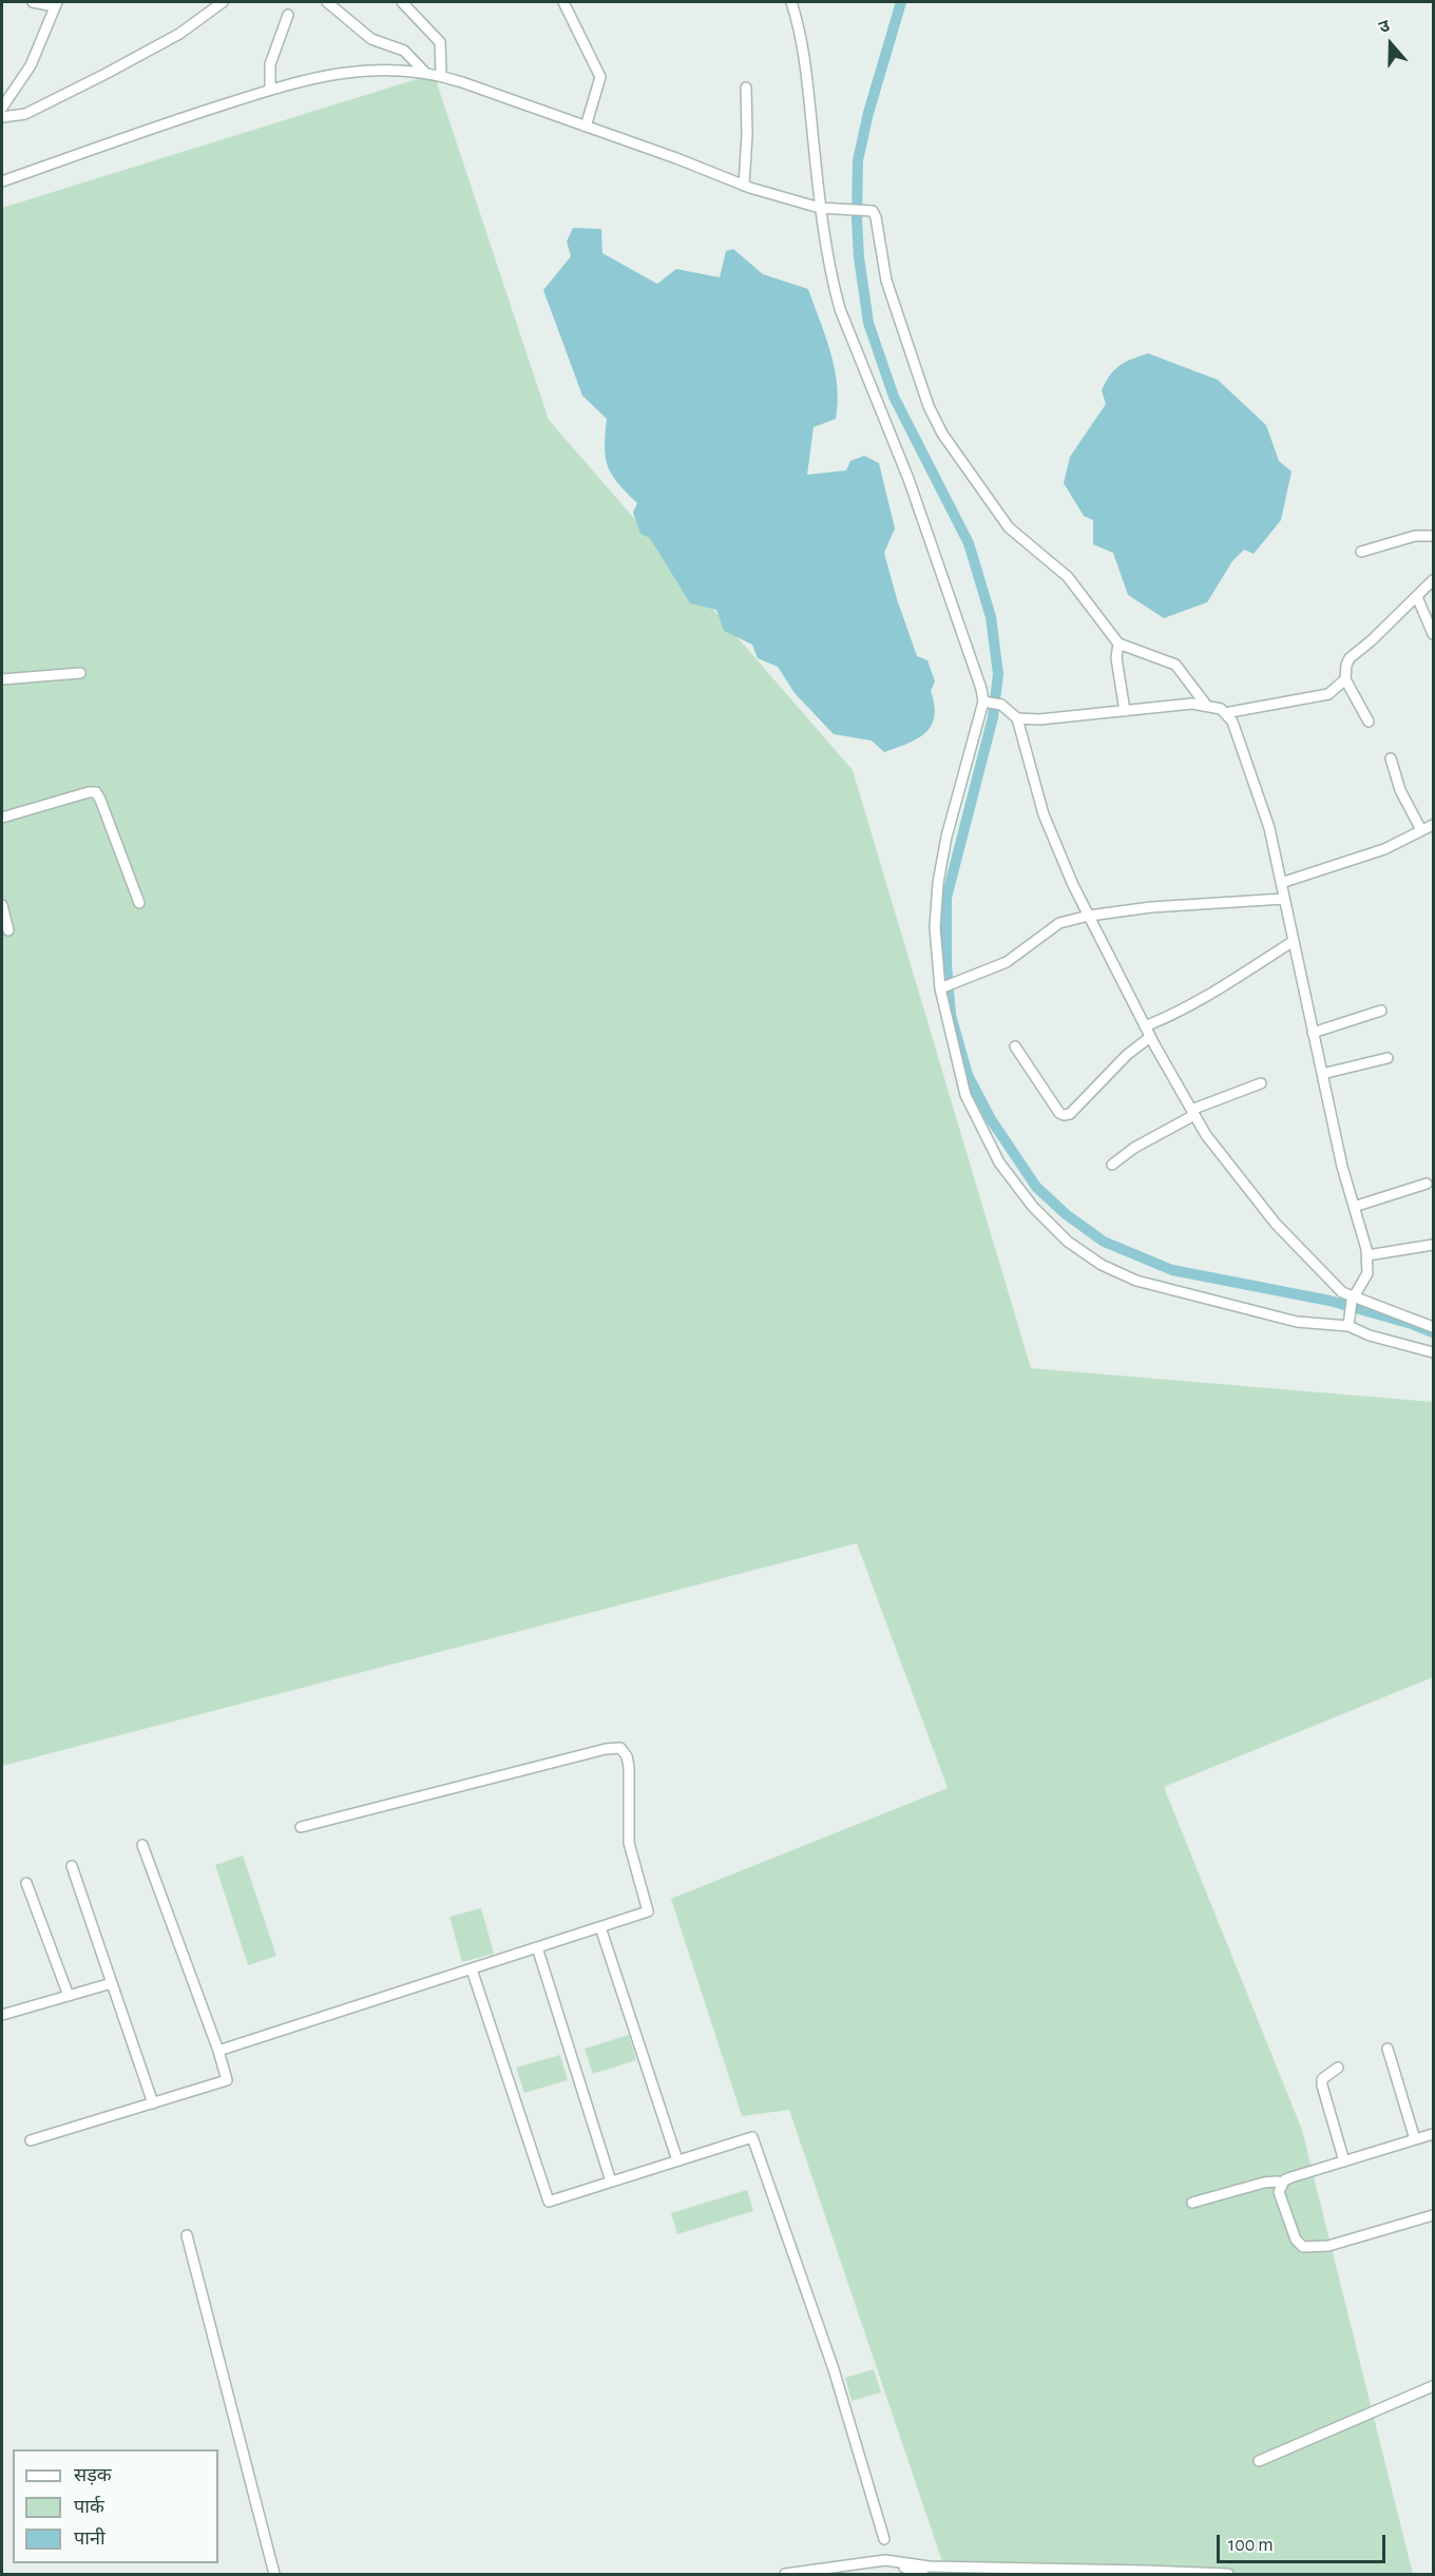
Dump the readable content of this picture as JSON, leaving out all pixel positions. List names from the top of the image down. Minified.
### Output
{"legend":["सड़क","पार्क","पानी"],"scale_bar":"100 m","north":"top"}
